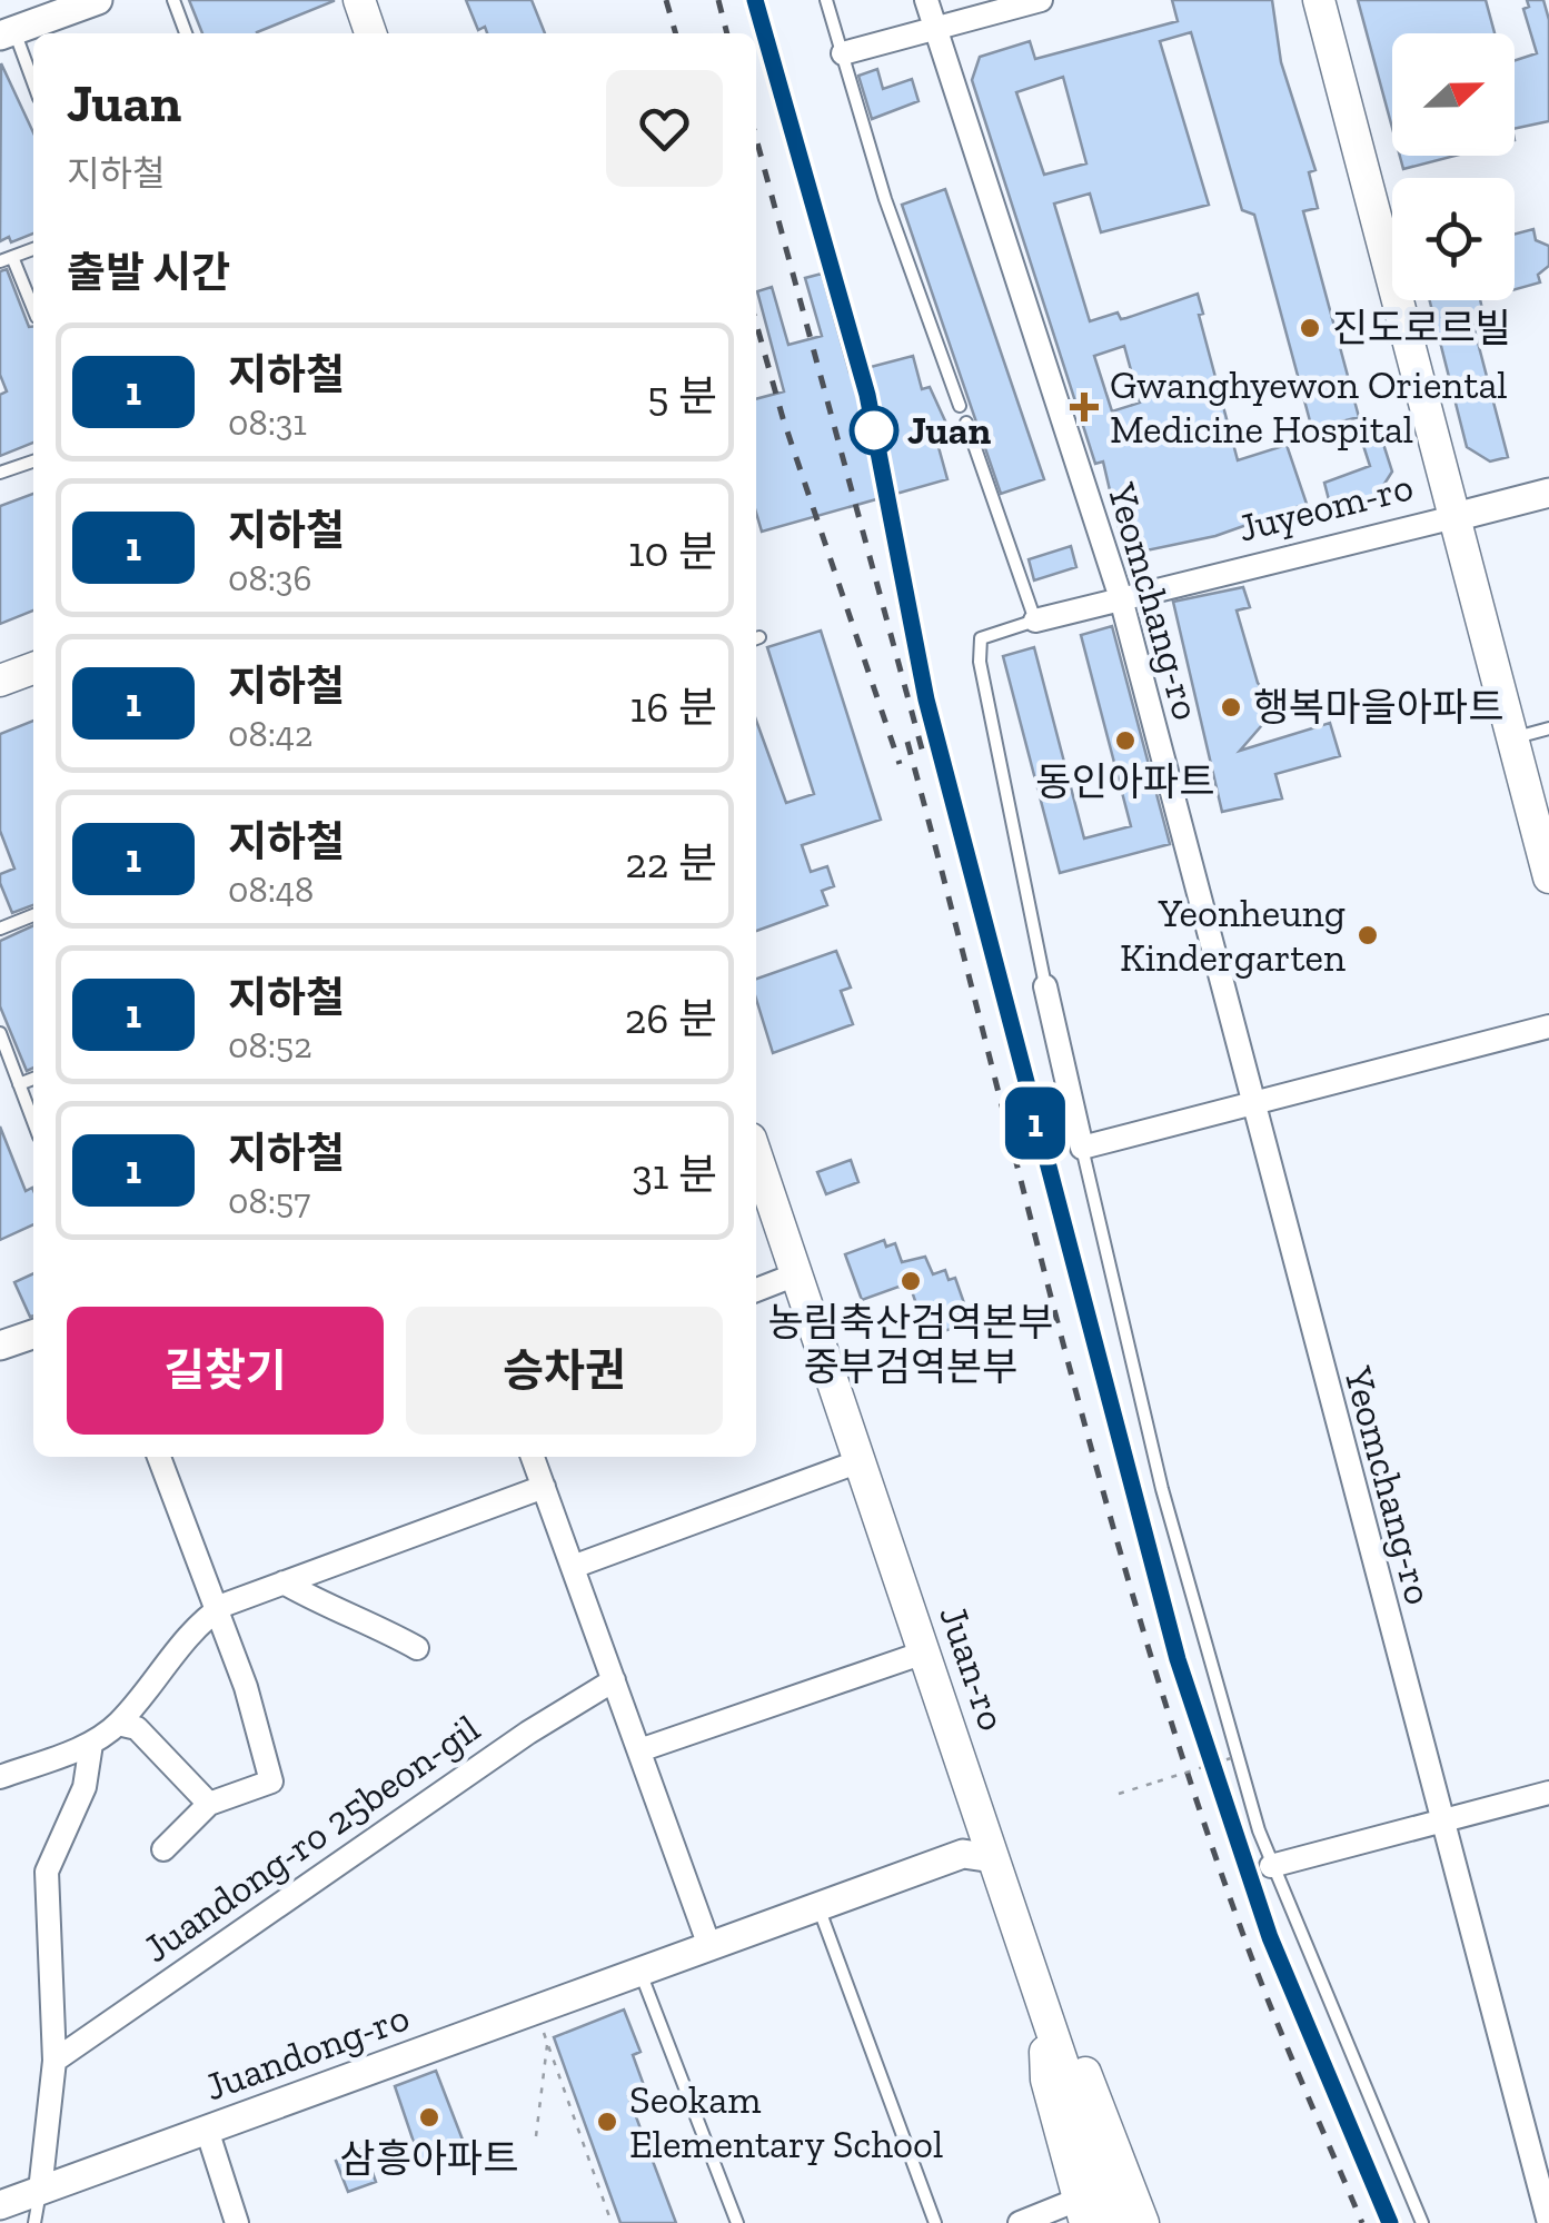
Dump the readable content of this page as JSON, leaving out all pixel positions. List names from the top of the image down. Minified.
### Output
{"streets":{"main road":["Juan-ro"],"street":["Juyeom-ro","Yeomchang-ro","Juandong-ro 25beon-gil","Juandong-ro"]},"crossings":[["Juyeom-ro","Yeomchang-ro"],["Juan-ro","Juandong-ro"]],"places":{"other":["진도로르빌","Juan","행복마을아파트","동인아파트","Yeonheung Kindergarten","농림축산검역본부 중부검역본부","삼흥아파트","Seokam Elementary School"],"health":["Gwanghyewon Oriental Medicine Hospital"]},"lines":["metro line 1"],"north":"right","page":{"on_map":"1","heading":[["Juan","지하철"],"출발 시간"],"list":[{"mark":"1","name":"지하철","note":"08:31","value":"5 분"},{"mark":"1","name":"지하철","note":"08:36","value":"10 분"},{"mark":"1","name":"지하철","note":"08:42","value":"16 분"},{"mark":"1","name":"지하철","note":"08:48","value":"22 분"},{"mark":"1","name":"지하철","note":"08:52","value":"26 분"},{"mark":"1","name":"지하철","note":"08:57","value":"31 분"}],"buttons":["길찾기","승차권"]}}
